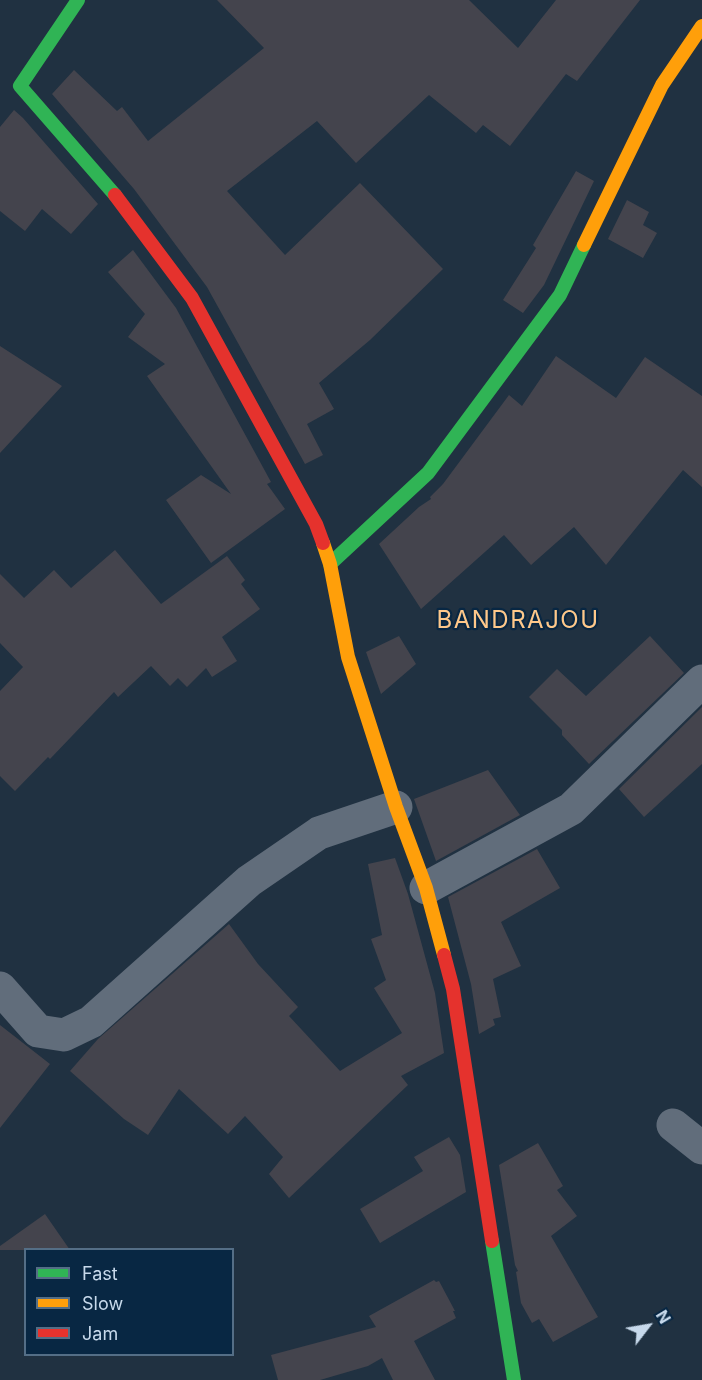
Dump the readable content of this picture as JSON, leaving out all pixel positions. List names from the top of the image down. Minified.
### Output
{"districts":["BANDRAJOU"],"legend":["Fast","Slow","Jam"],"north":"top right"}
